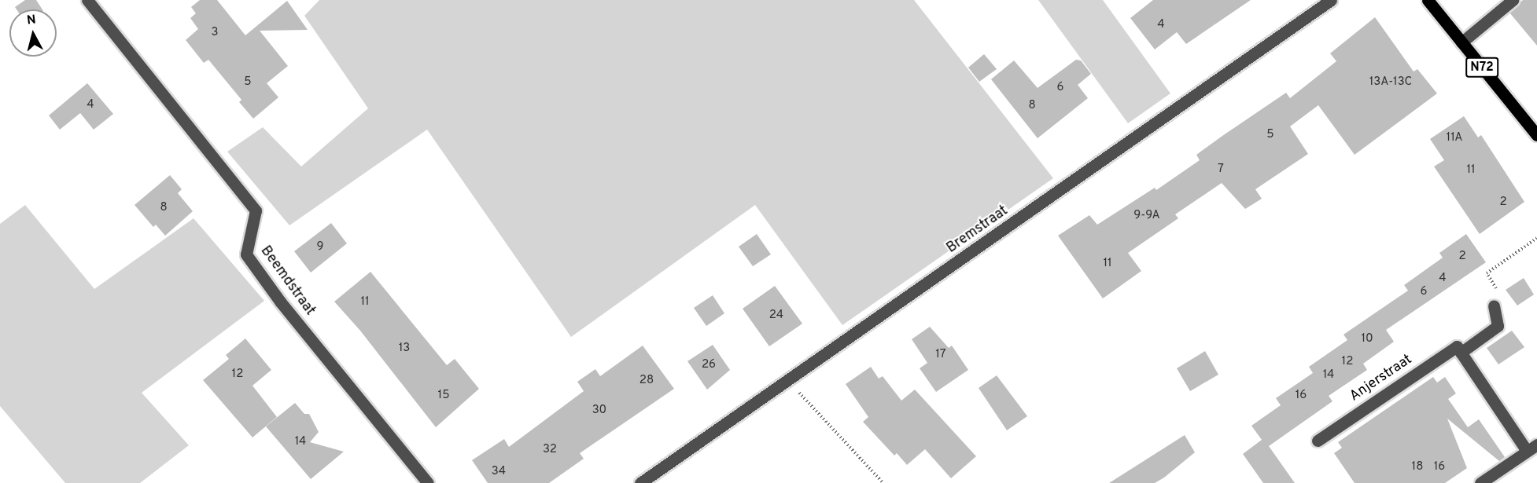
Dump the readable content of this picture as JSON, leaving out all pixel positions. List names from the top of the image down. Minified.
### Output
{"streets":{"main road":["N72"],"street":["Bremstraat","Beemdstraat","Anjerstraat"]},"house_numbers":["4","3","5","13A-13C","6","4","8","5","11A","7","11","2","8","9-9A","9","2","11","4","6","11","24","10","13","17","12","26","12","14","28","15","16","30","14","32","18","16","34"],"north":"top"}
